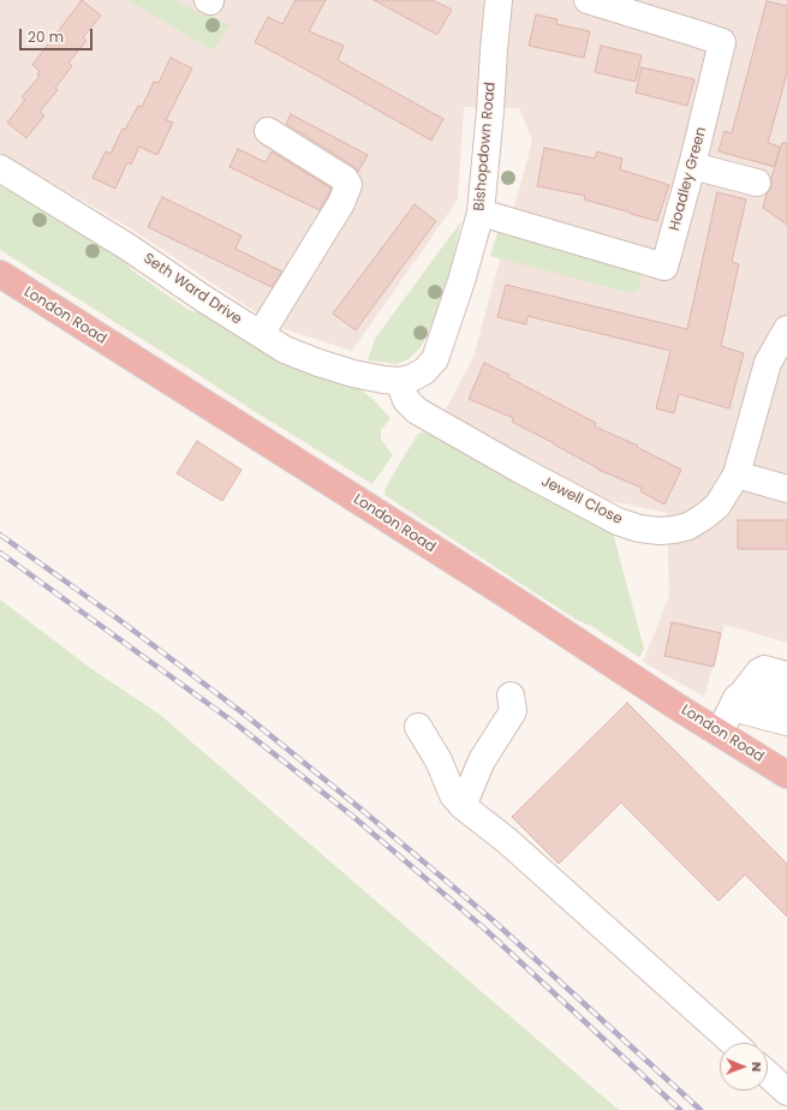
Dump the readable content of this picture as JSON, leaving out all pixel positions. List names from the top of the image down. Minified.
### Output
{"streets":{"highway":["London Road"],"street":["Bishopdown Road","Hoadley Green","Seth Ward Drive","Jewell Close"]},"crossings":[["Bishopdown Road","Hoadley Green"],["Bishopdown Road","Seth Ward Drive"],["Bishopdown Road","Jewell Close"],["Seth Ward Drive","Jewell Close"]],"scale_bar":"20 m","north":"right"}
